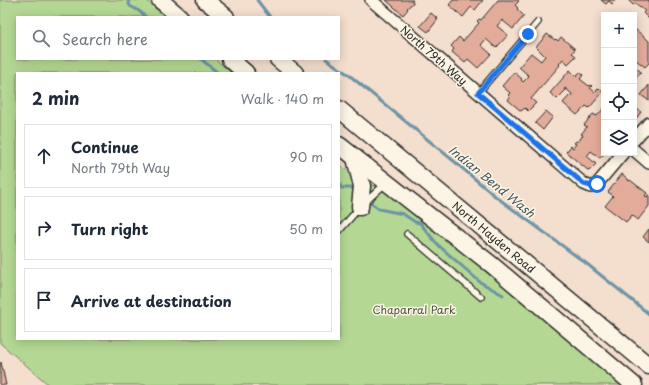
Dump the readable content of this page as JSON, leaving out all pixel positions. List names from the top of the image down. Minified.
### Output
{"streets":{"main road":["North Hayden Road"],"street":["North 79th Way"]},"water":["Indian Bend Wash"],"parks":["Chaparral Park"],"page":{"map_buttons":["+","−"],"search":"Search here","heading":["2 min","Walk · 140 m"],"list":[["Continue","North 79th Way","90 m"],["Turn right","50 m"],"Arrive at destination"]}}
